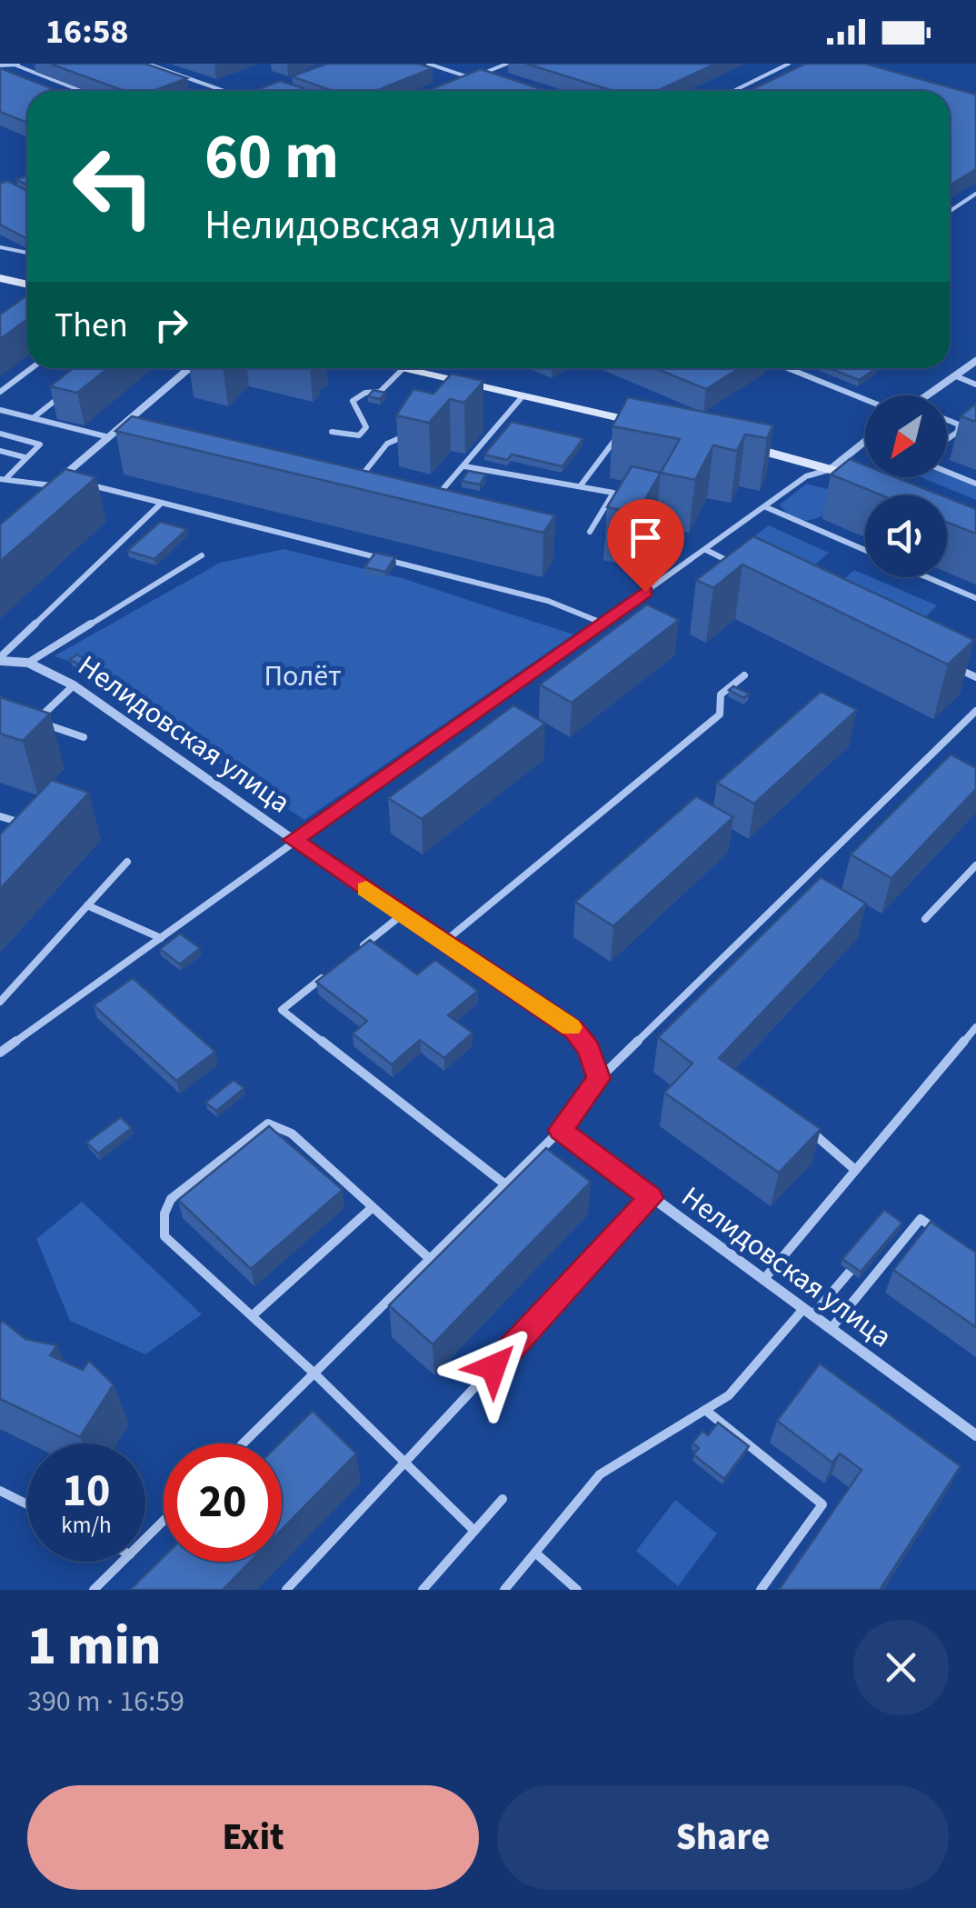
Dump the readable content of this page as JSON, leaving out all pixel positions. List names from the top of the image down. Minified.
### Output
{"streets":{"street":["Нелидовская улица"]},"parks":["Полёт"],"north":"bottom left","page":{"status":"16:58","turn":["60 m","Нелидовская улица"],"then":"Then","speed":"10 km/h","limit":"20","heading":["1 min","390 m · 16:59"],"buttons":["Exit","Share"]}}
